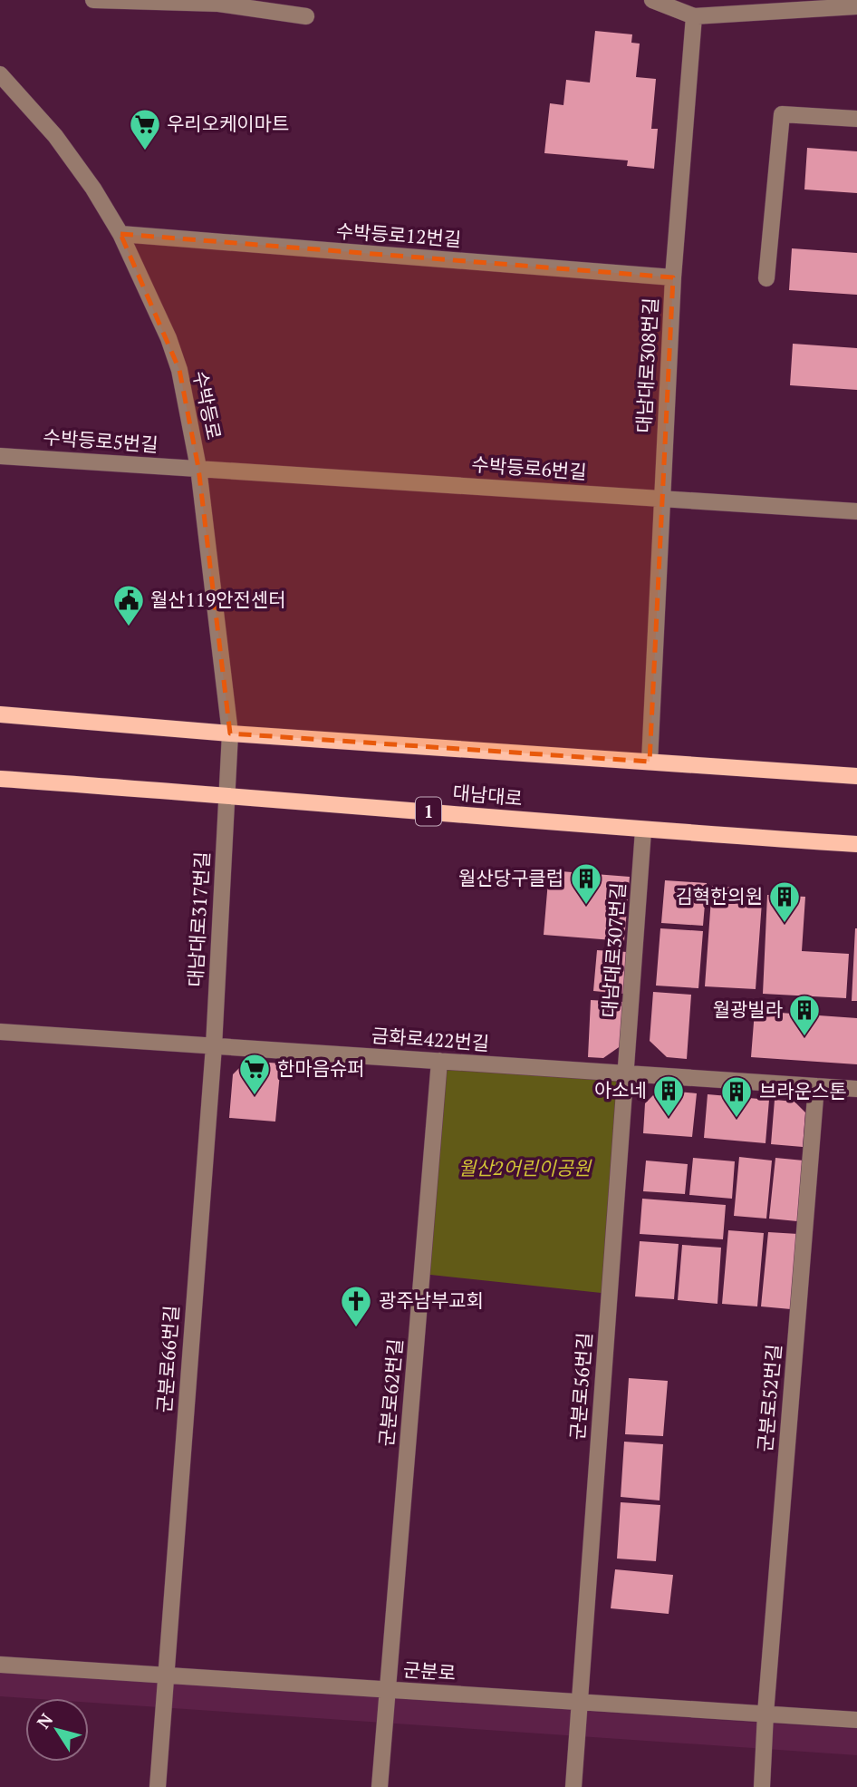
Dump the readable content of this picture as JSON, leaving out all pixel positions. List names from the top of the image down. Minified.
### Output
{"streets":{"main road":["대남대로","1"],"street":["수박등로12번길","대남대로308번길","수박등로","수박등로5번길","수박등로6번길","대남대로317번길","대남대로307번길","금화로422번길","군분로66번길","군분로56번길","군분로62번길","군분로52번길","군분로"]},"crossings":[["수박등로12번길","대남대로308번길"],["수박등로12번길","수박등로"],["대남대로308번길","수박등로6번길"],["수박등로","수박등로5번길"],["수박등로","수박등로6번길"],["수박등로","대남대로"],["수박등로","대남대로317번길"],["수박등로5번길","수박등로6번길"],["대남대로","대남대로317번길"],["대남대로","대남대로307번길"],["대남대로317번길","금화로422번길"],["대남대로317번길","군분로66번길"],["대남대로307번길","금화로422번길"],["대남대로307번길","군분로56번길"],["금화로422번길","군분로66번길"],["금화로422번길","군분로56번길"],["금화로422번길","군분로62번길"],["금화로422번길","군분로52번길"],["군분로66번길","군분로"],["군분로56번길","군분로"],["군분로62번길","군분로"],["군분로52번길","군분로"]],"parks":["월산2어린이공원"],"places":{"supermarket":["우리오케이마트","한마음슈퍼"],"public building":["월산119안전센터"],"building":["월산당구클럽","김혁한의원","월광빌라","아소네","브라운스톤"],"church":["광주남부교회"]},"north":"top left"}
